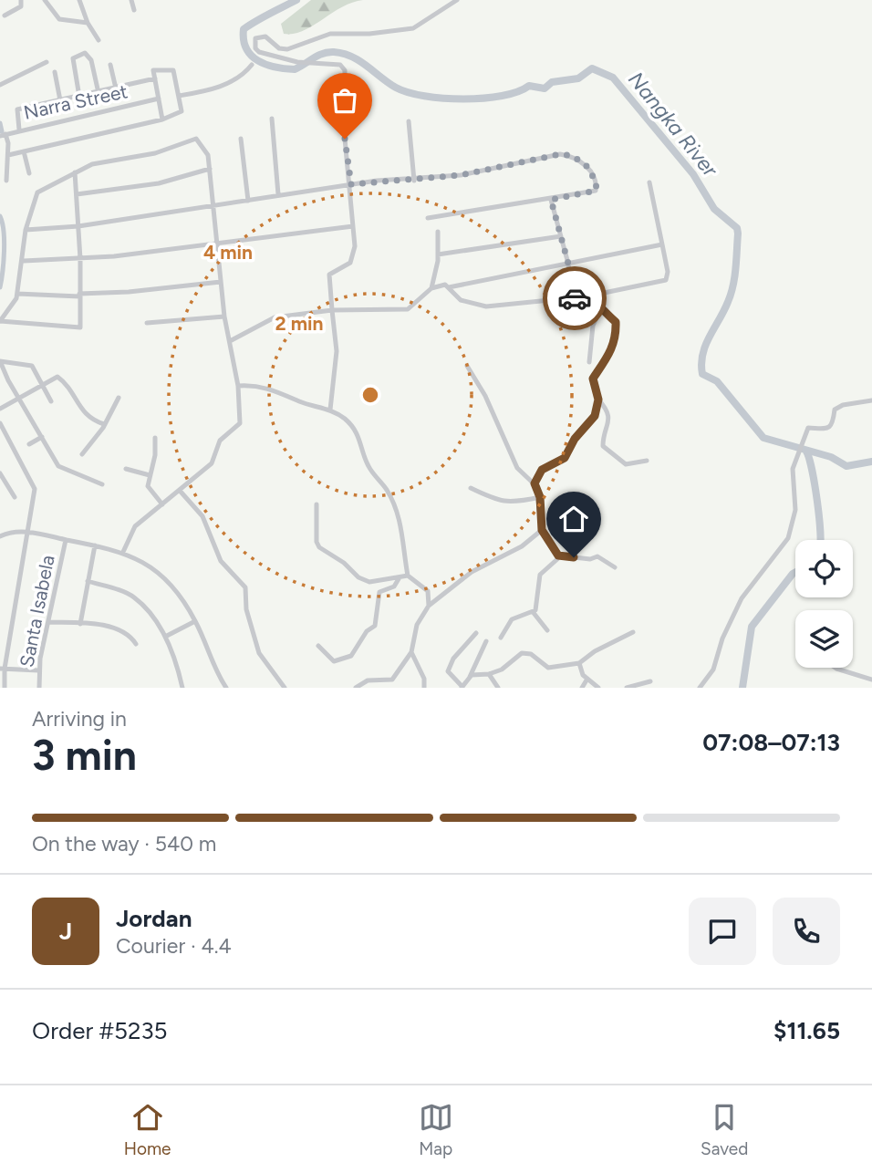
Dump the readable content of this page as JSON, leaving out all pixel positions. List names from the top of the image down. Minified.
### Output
{"streets":{"street":["Narra Street","Santa Isabela"]},"water":["Nangka River"],"page":{"heading":["3 min","Arriving in","07:08–07:13"],"panel":["Jordan","Courier · 4.4","Order #5235","$11.65"],"bar":"On the way · 540 m","round":"J","tabs":["Home","Map","Saved"]},"rings":["4 min","2 min"]}
